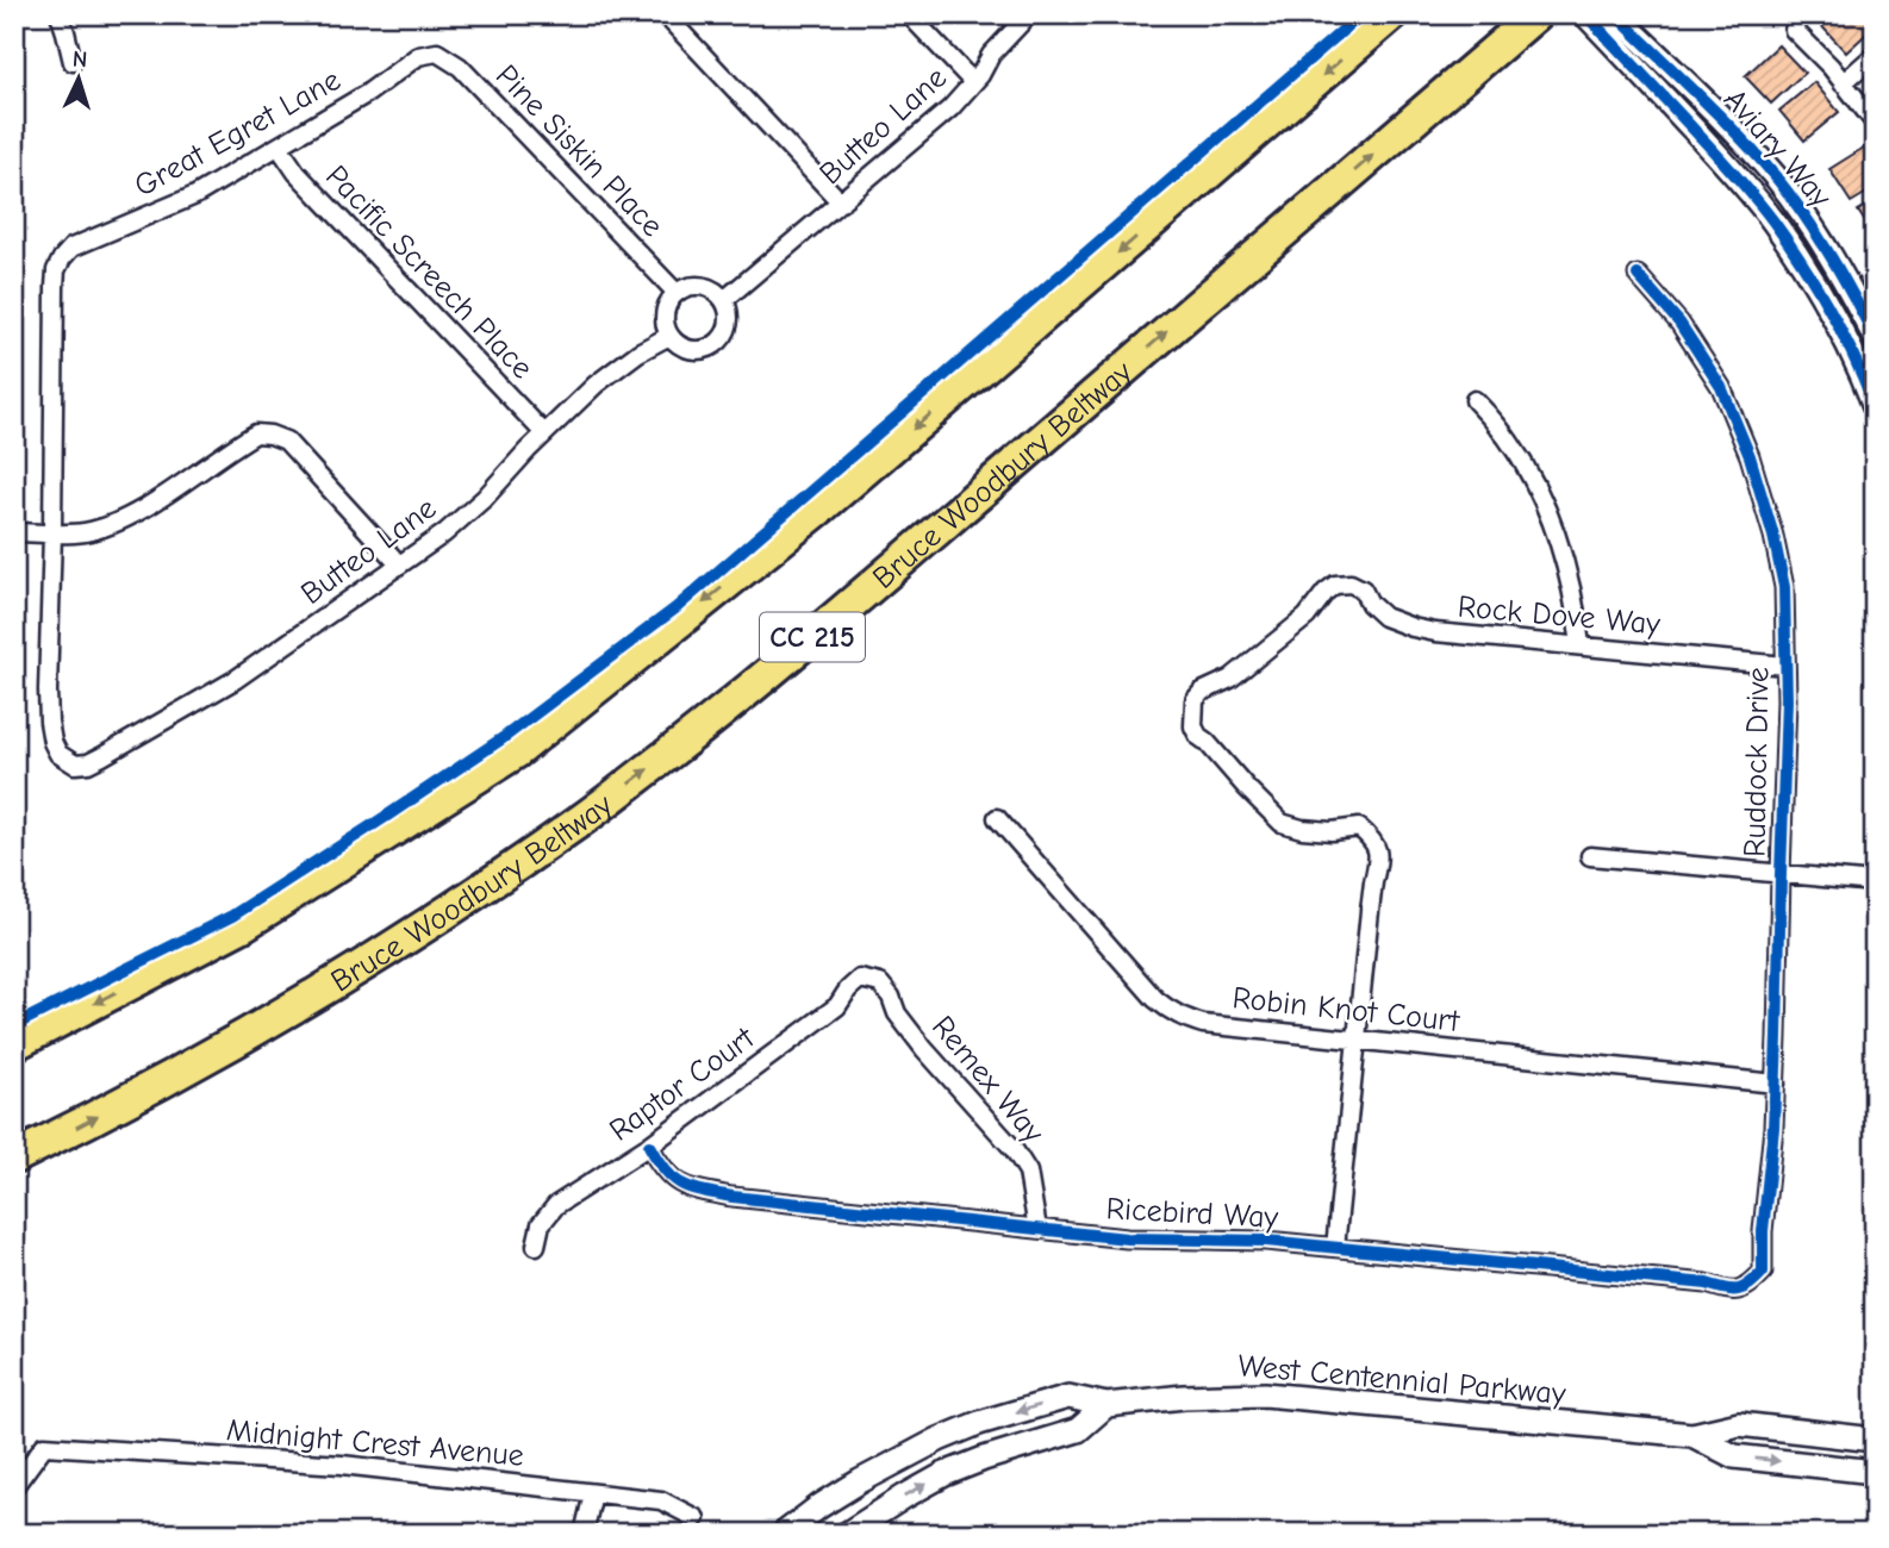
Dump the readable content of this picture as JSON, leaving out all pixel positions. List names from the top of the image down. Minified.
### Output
{"streets":{"highway":["Bruce Woodbury Beltway","CC 215"],"main road":["Aviary Way","West Centennial Parkway"],"street":["Butteo Lane","Great Egret Lane","Pine Siskin Place","Pacific Screech Place","Rock Dove Way","Ruddock Drive","Robin Knot Court","Remex Way","Raptor Court","Ricebird Way","Midnight Crest Avenue"]},"crossings":[["Butteo Lane","Great Egret Lane"],["Butteo Lane","Pine Siskin Place"],["Butteo Lane","Pacific Screech Place"],["Great Egret Lane","Pine Siskin Place"],["Great Egret Lane","Pacific Screech Place"],["Rock Dove Way","Ruddock Drive"],["Rock Dove Way","Robin Knot Court"],["Ruddock Drive","Robin Knot Court"],["Ruddock Drive","Ricebird Way"],["Remex Way","Raptor Court"],["Remex Way","Ricebird Way"],["Raptor Court","Ricebird Way"]],"north":"top"}
